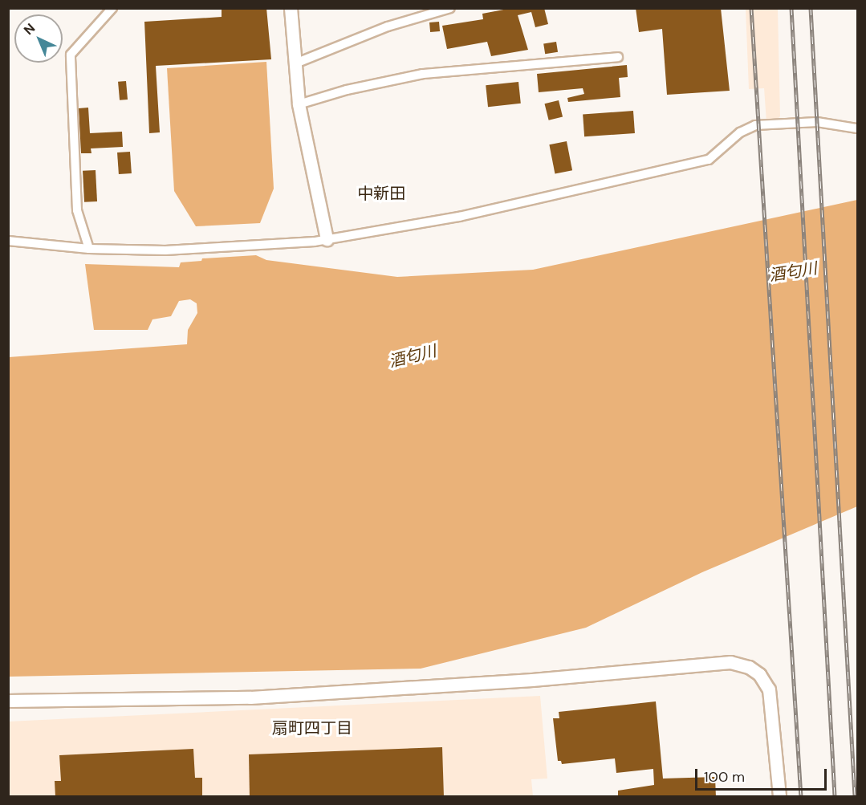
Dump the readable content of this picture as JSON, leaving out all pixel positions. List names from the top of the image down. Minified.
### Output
{"districts":["中新田","扇町四丁目"],"water":["酒匂川"],"scale_bar":"100 m","north":"top left"}
